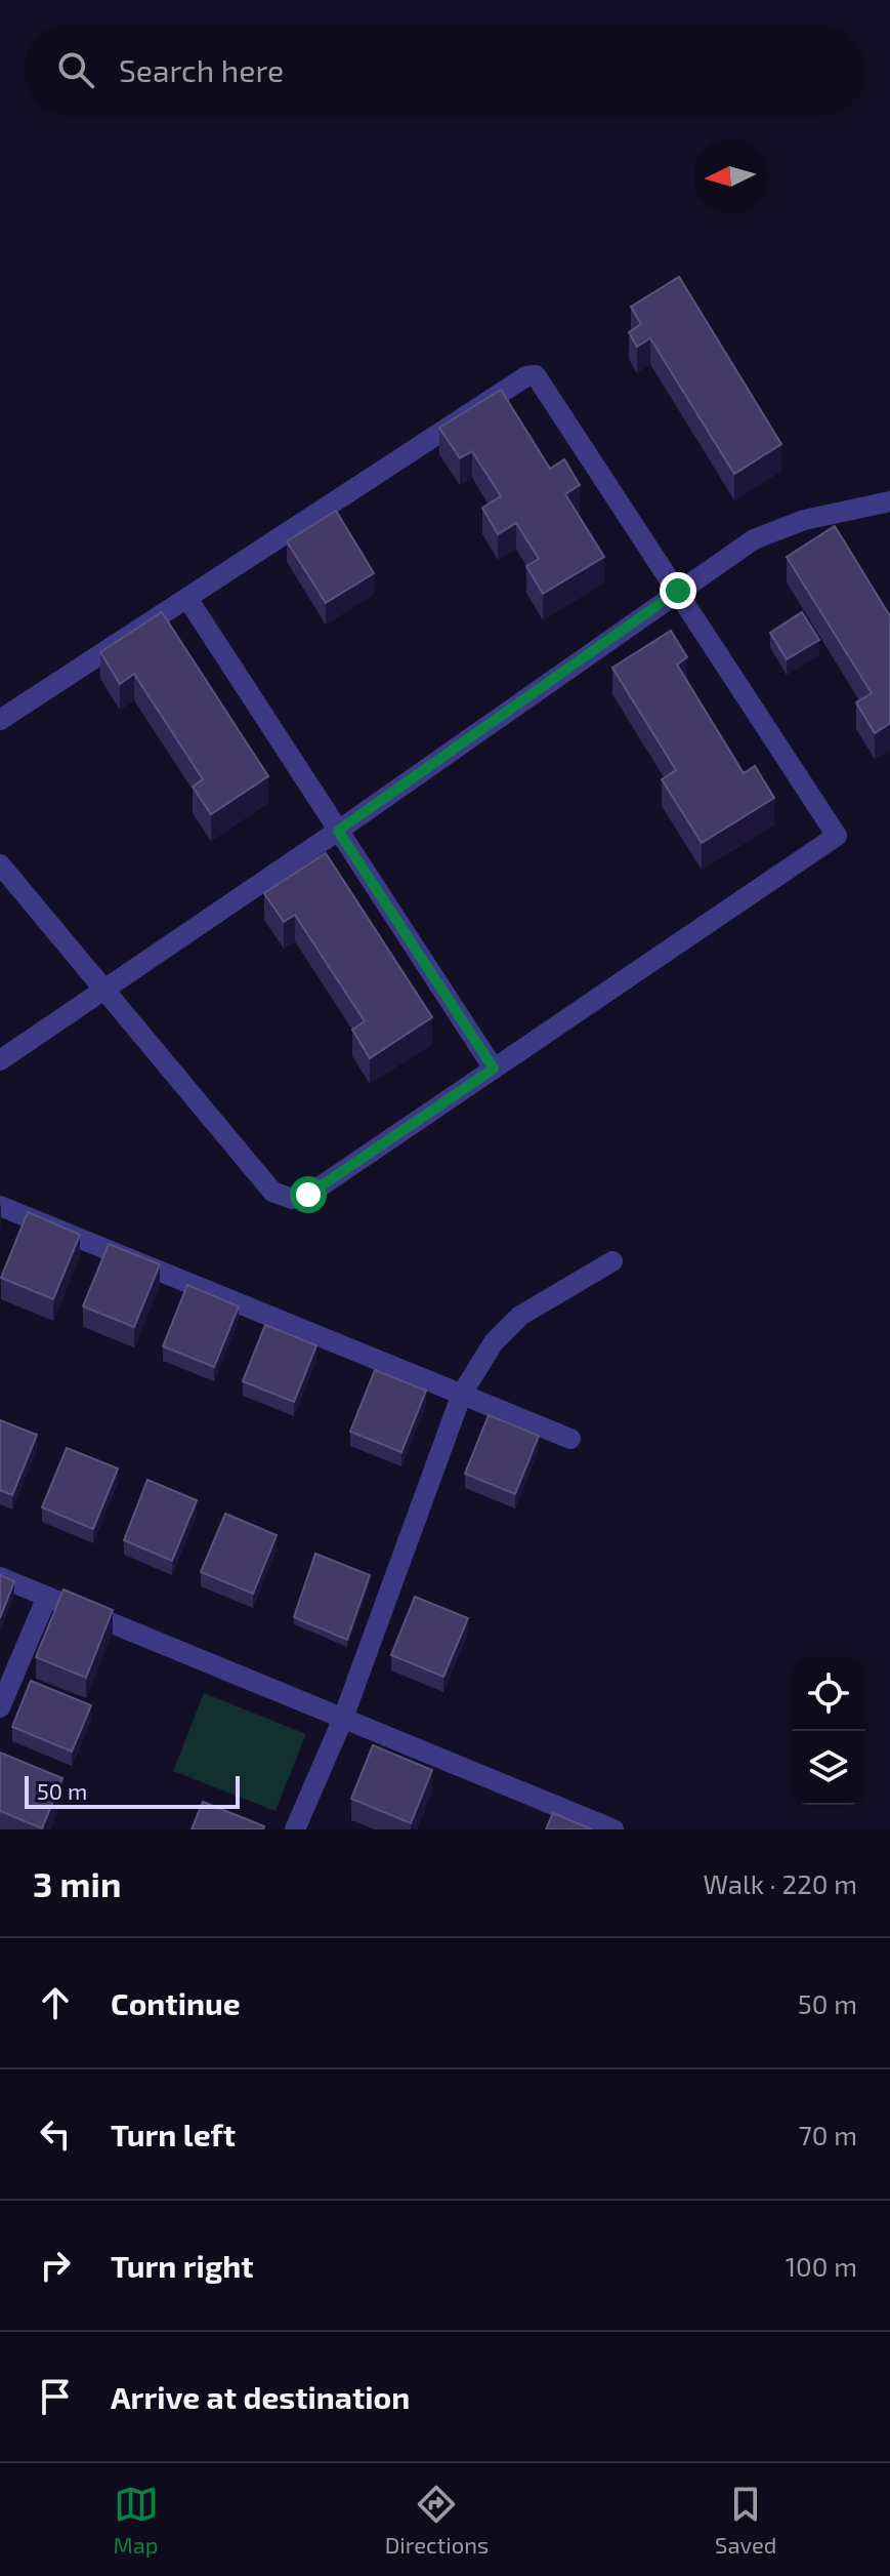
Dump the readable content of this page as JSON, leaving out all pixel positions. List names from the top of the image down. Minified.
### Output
{"scale_bar":"50 m","north":"left","page":{"search":"Search here","scale":"50 m","heading":["3 min","Walk · 220 m"],"list":[["Continue","50 m"],["Turn left","70 m"],["Turn right","100 m"],"Arrive at destination"],"nav":["Map","Directions","Saved"]}}
